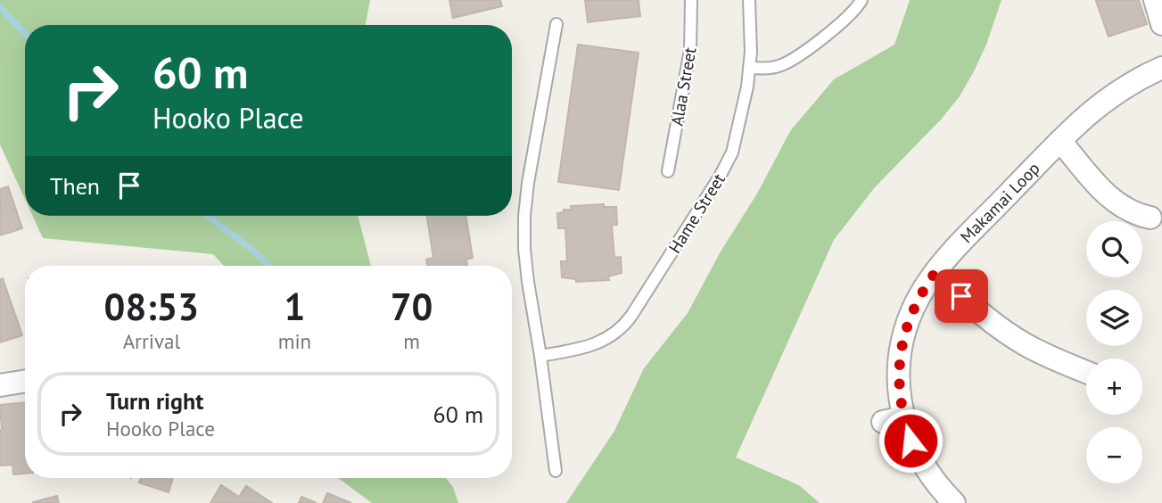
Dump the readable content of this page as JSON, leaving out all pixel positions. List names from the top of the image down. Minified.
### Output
{"streets":{"street":["Makamai Loop"],"lane":["Alaa Street","Hame Street"]},"page":{"turn":["60 m","Hooko Place"],"then":"Then","map_buttons":["+","−"],"eta":["08:53","Arrival","1","min","70","m"],"list":[{"name":"Turn right","note":"Hooko Place","value":"60 m"}]}}
